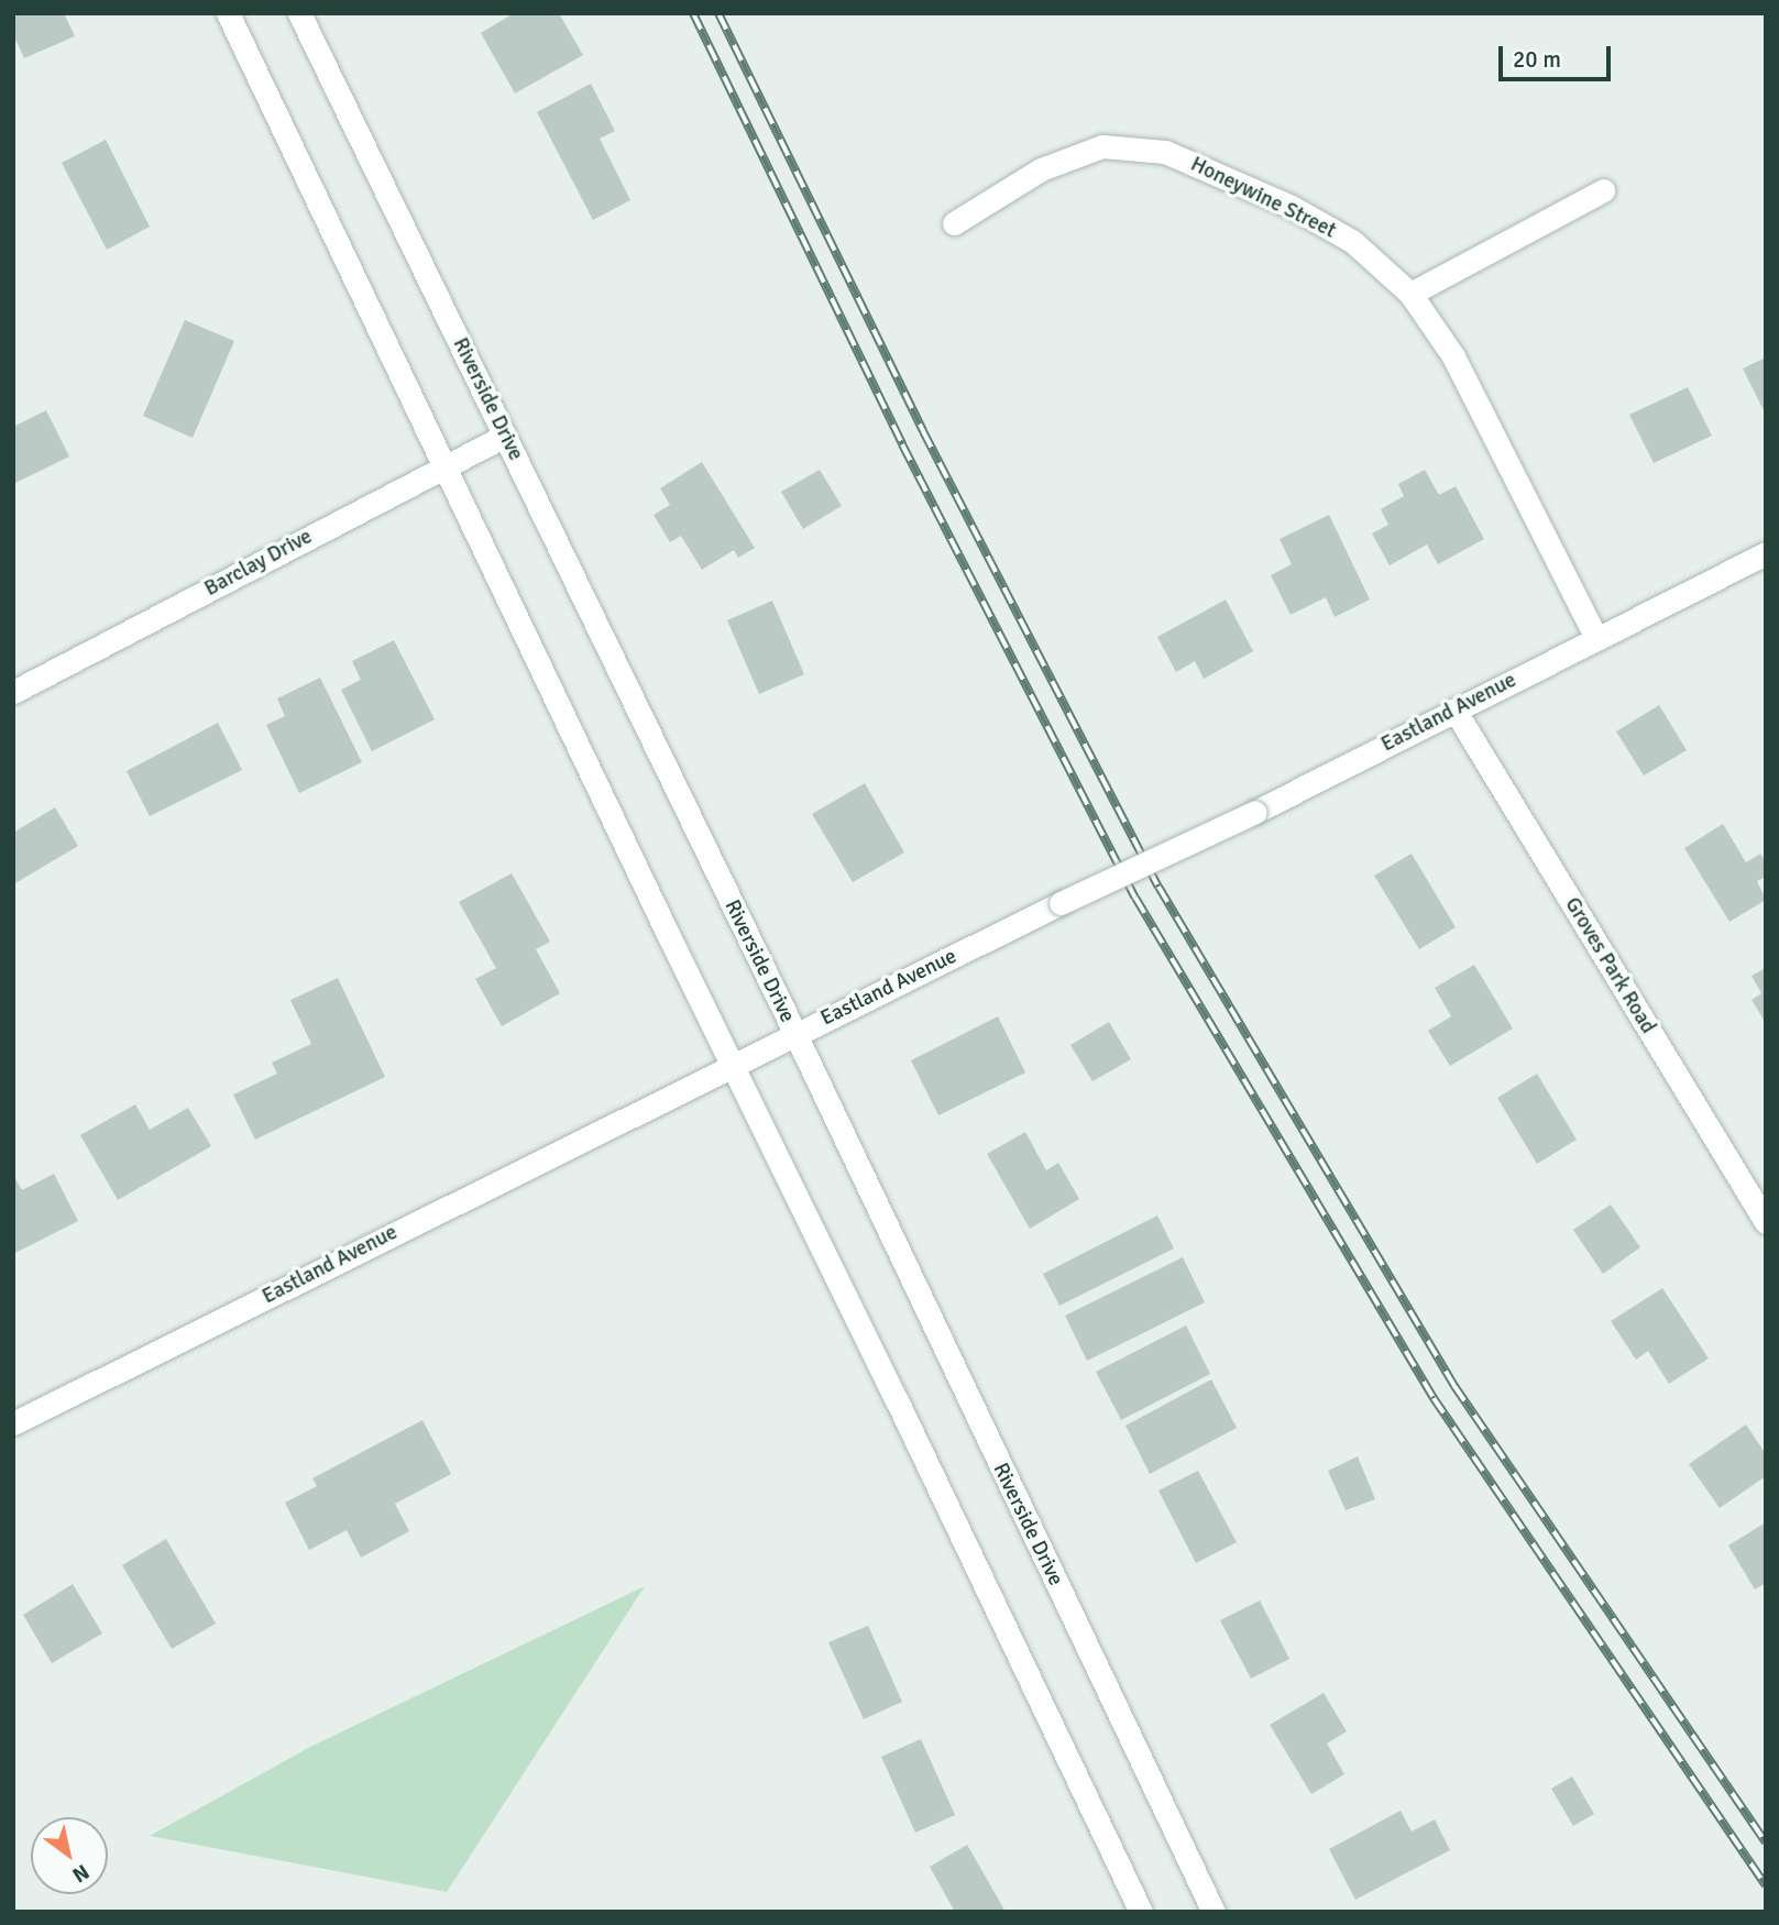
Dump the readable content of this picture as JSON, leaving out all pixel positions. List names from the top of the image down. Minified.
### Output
{"streets":{"street":["Honeywine Street","Riverside Drive","Barclay Drive","Eastland Avenue","Groves Park Road"]},"crossings":[["Honeywine Street","Eastland Avenue"],["Riverside Drive","Barclay Drive"],["Riverside Drive","Eastland Avenue"],["Eastland Avenue","Groves Park Road"]],"scale_bar":"20 m","north":"bottom right"}
